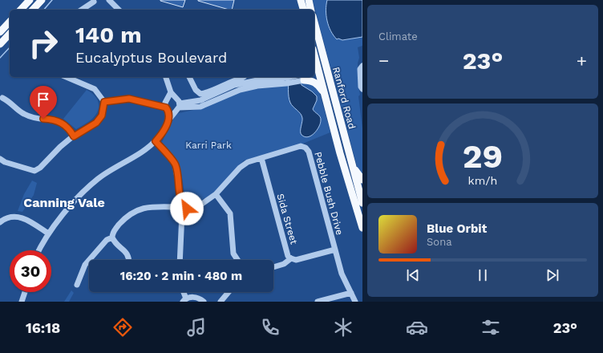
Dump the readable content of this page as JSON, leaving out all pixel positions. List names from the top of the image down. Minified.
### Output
{"streets":{"main road":["Ranford Road"],"street":["Pebble Bush Drive","Sida Street"]},"crossings":[["Pebble Bush Drive","Sida Street"]],"districts":["Canning Vale"],"parks":["Karri Park"],"page":{"tile":"Climate","turn":["140 m","Eucalyptus Boulevard"],"heat":["−","23°","+"],"song":["Blue Orbit","Sona"],"limit":"30","trip":"16:20 · 2 min · 480 m","tabs":["16:18","23°"],"gauge":["29","km/h"]}}
